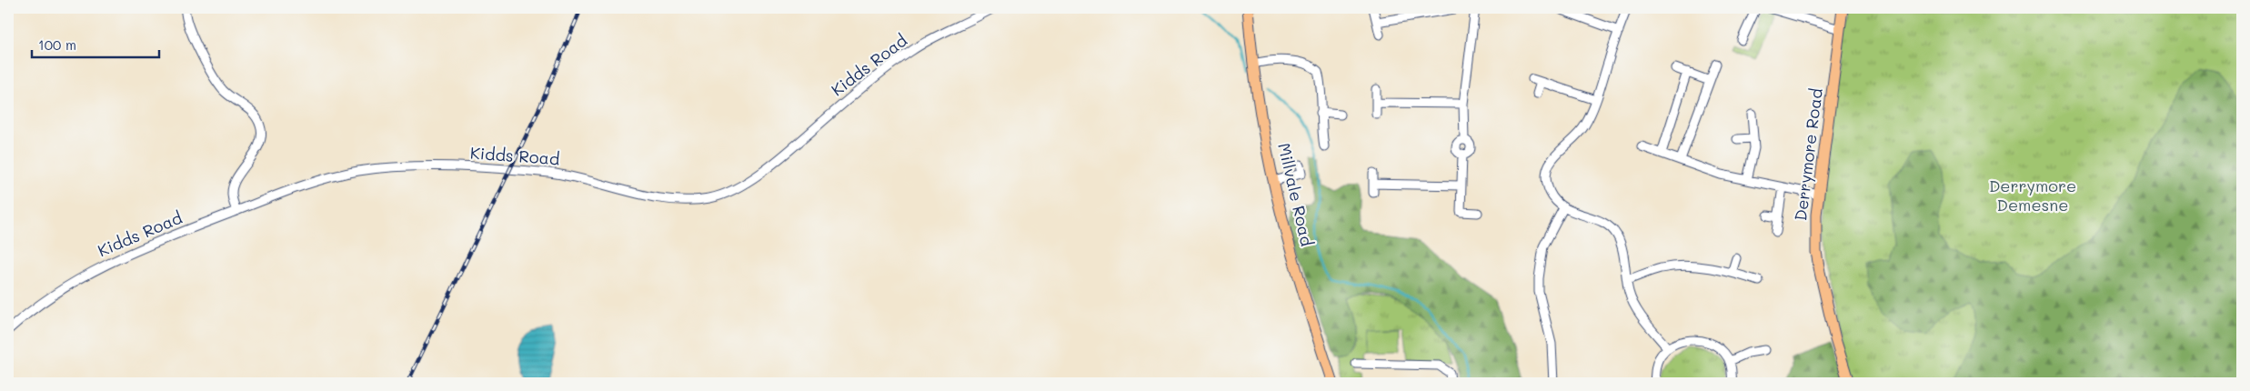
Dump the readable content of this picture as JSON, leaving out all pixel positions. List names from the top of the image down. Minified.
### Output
{"streets":{"main road":["Derrymore Road","Millvale Road"],"street":["Kidds Road"]},"parks":["Derrymore Demesne"],"scale_bar":"100 m"}
